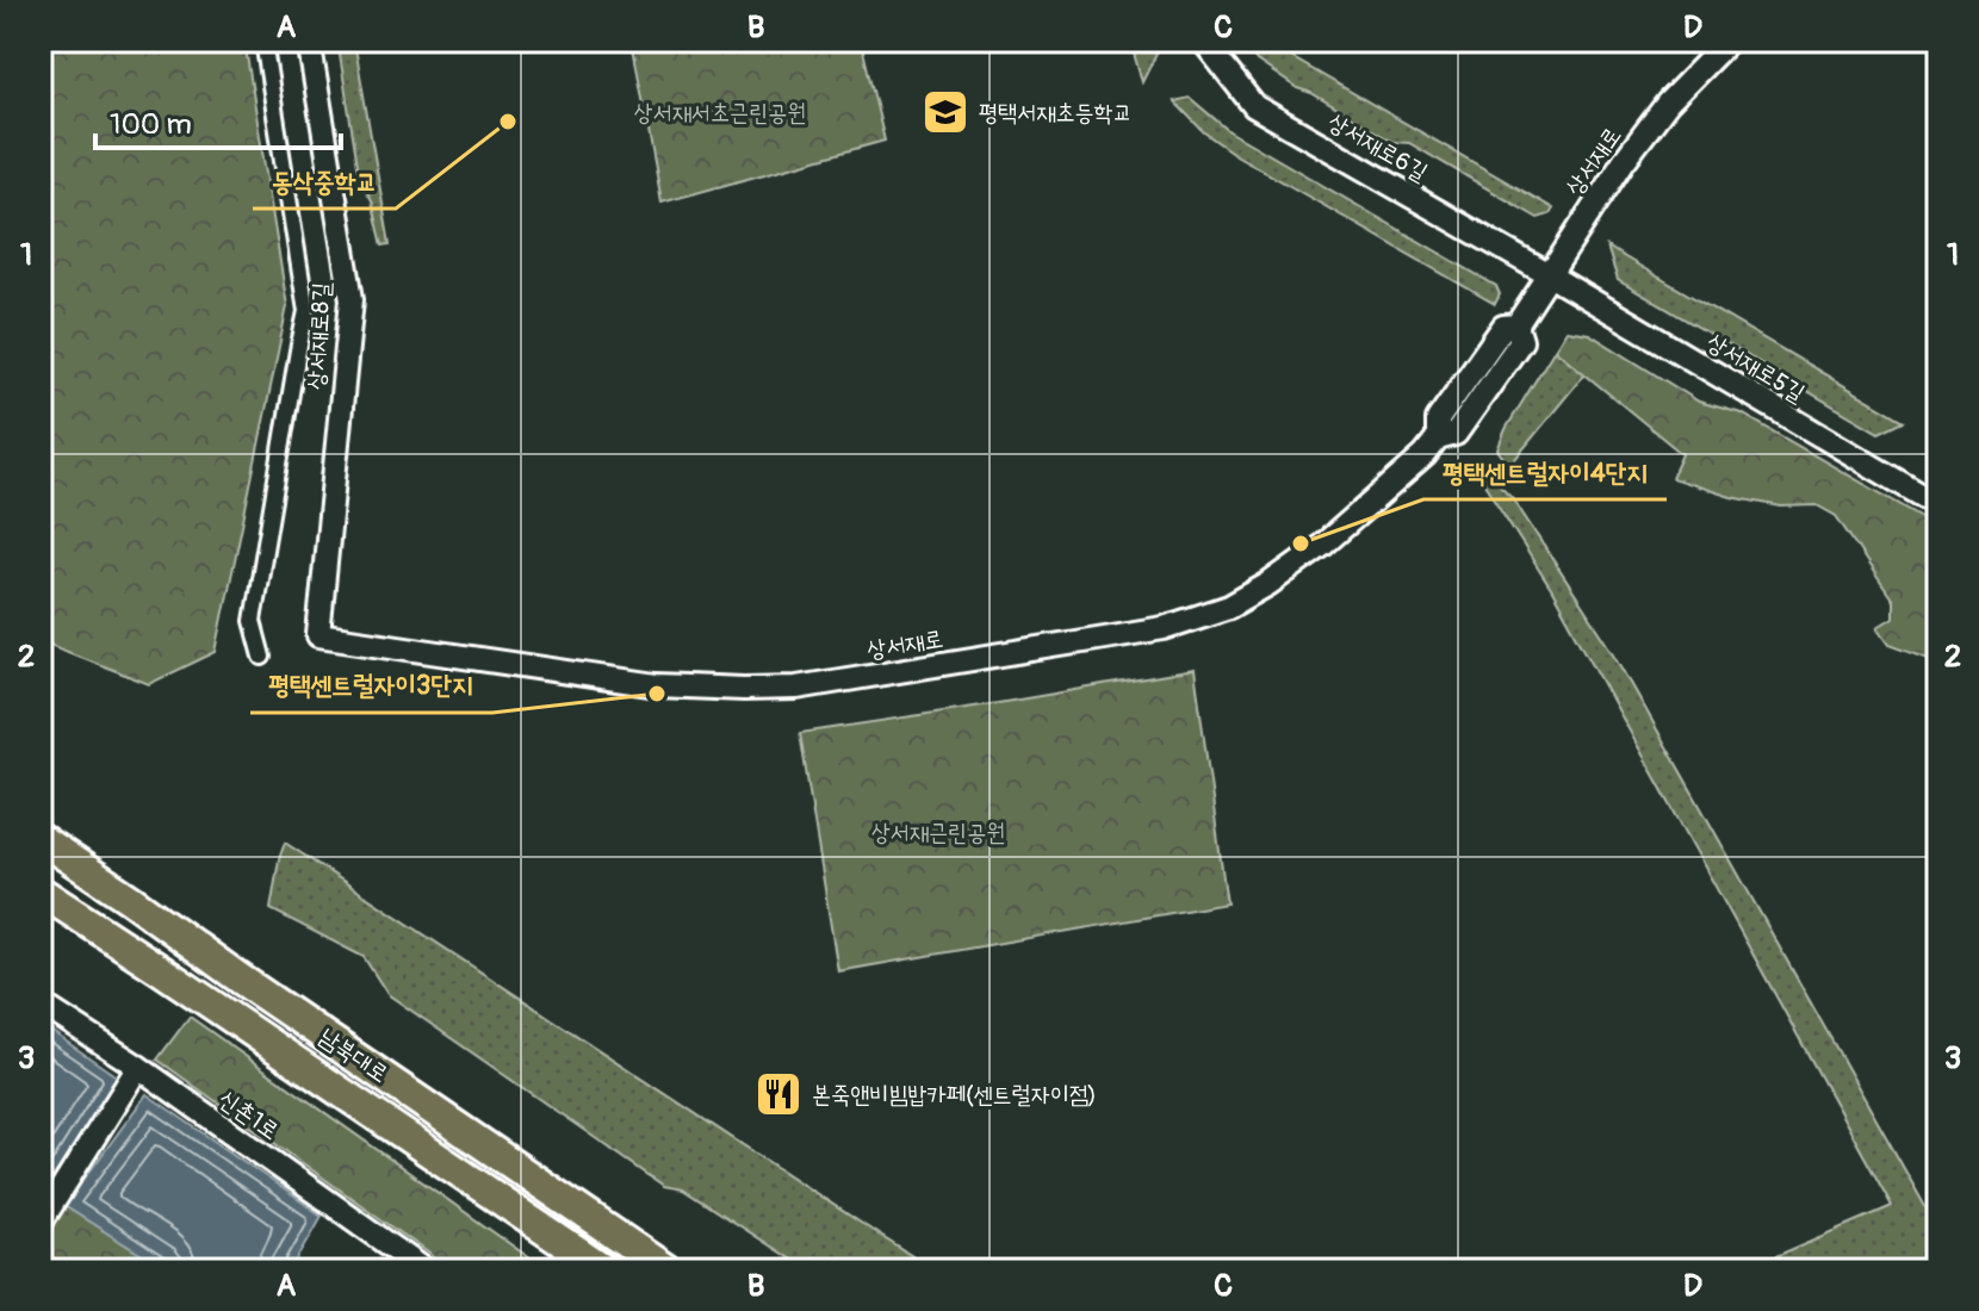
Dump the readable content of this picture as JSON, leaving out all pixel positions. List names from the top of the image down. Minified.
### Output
{"streets":{"highway":["남북대로"],"street":["상서재로6길","상서재로","상서재로8길","상서재로5길","신촌1로"]},"crossings":[["상서재로6길","상서재로"],["상서재로6길","상서재로5길"],["상서재로","상서재로8길"],["상서재로","상서재로5길"]],"parks":["상서재서초근린공원","상서재근린공원"],"places":{"school or university":["평택서재초등학교"],"other":["동삭중학교","평택센트럴자이4단지","평택센트럴자이3단지"],"restaurant":["본죽앤비빔밥카페(센트럴자이점)"]},"scale_bar":"100 m","grid":{"columns":["A","B","C","D"],"rows":["1","2","3"]}}
